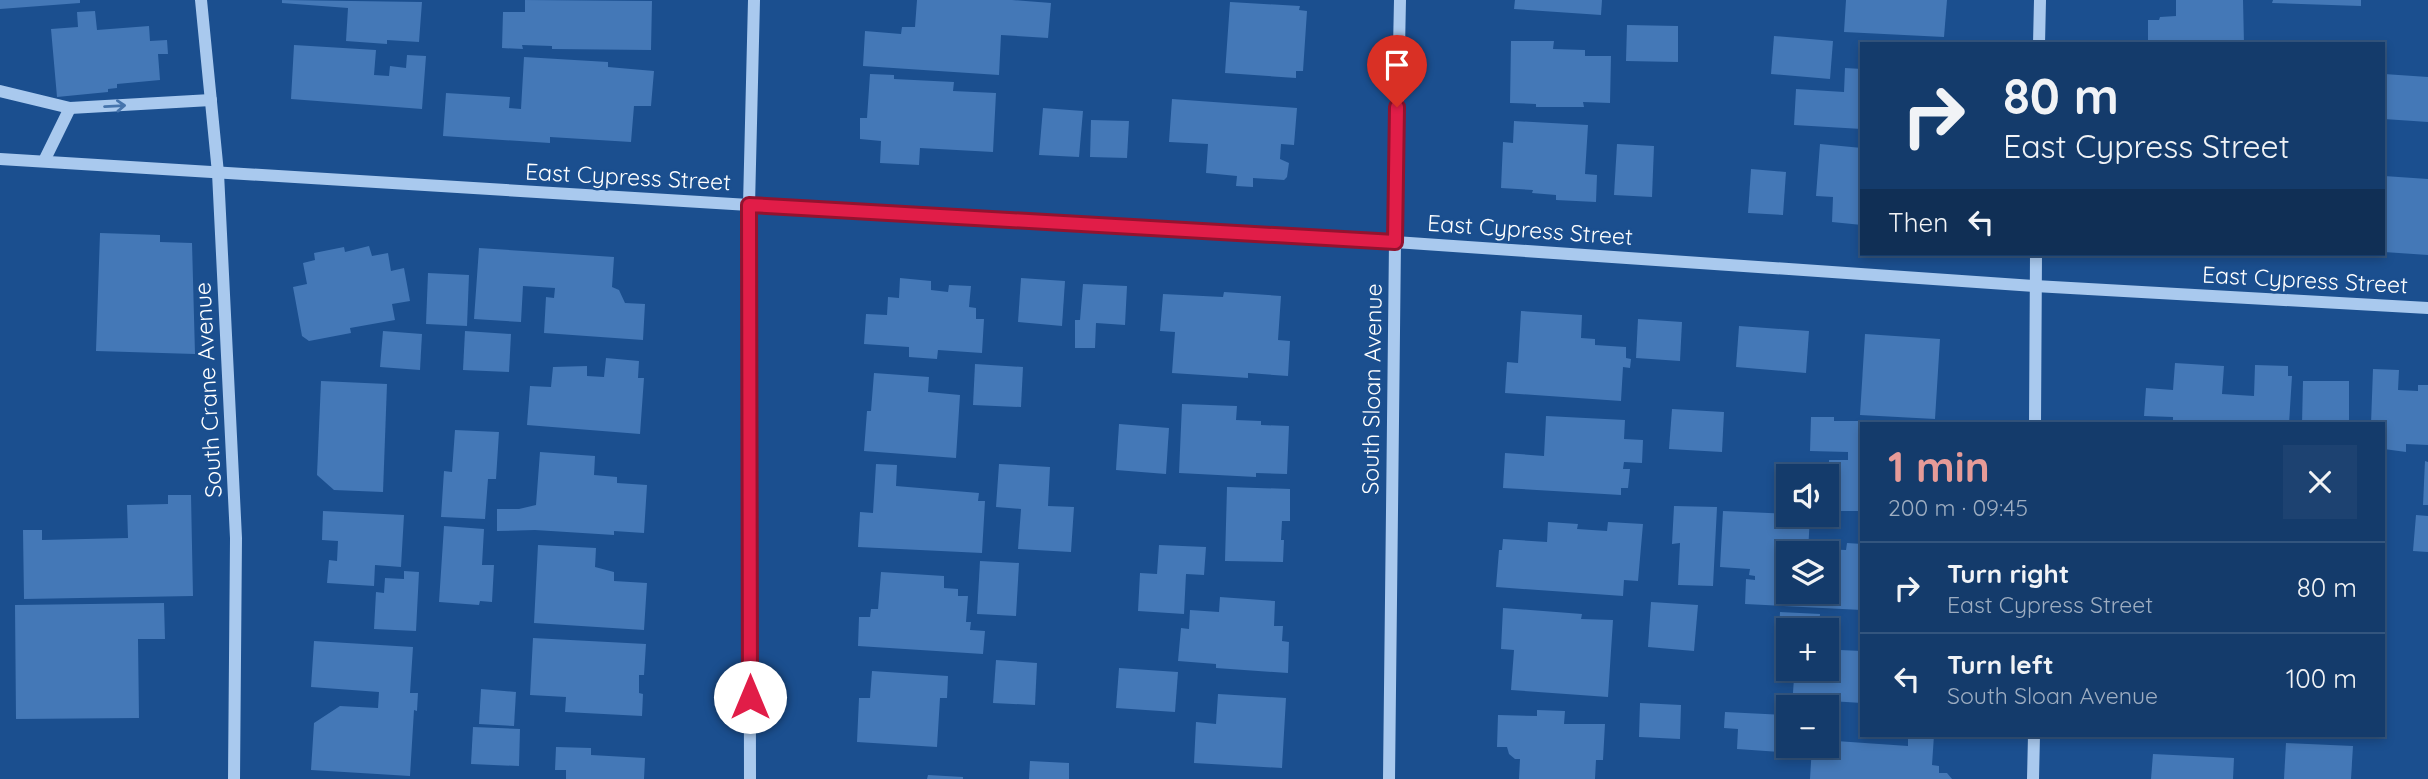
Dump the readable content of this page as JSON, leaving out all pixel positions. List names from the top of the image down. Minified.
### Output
{"streets":{"street":["East Cypress Street","South Sloan Avenue","South Crane Avenue"]},"crossings":[["East Cypress Street","South Sloan Avenue"],["East Cypress Street","South Crane Avenue"]],"page":{"turn":["80 m","East Cypress Street"],"then":"Then","heading":["1 min","200 m · 09:45"],"map_buttons":["+","−"],"list":[{"name":"Turn right","note":"East Cypress Street","value":"80 m"},{"name":"Turn left","note":"South Sloan Avenue","value":"100 m"}]}}
